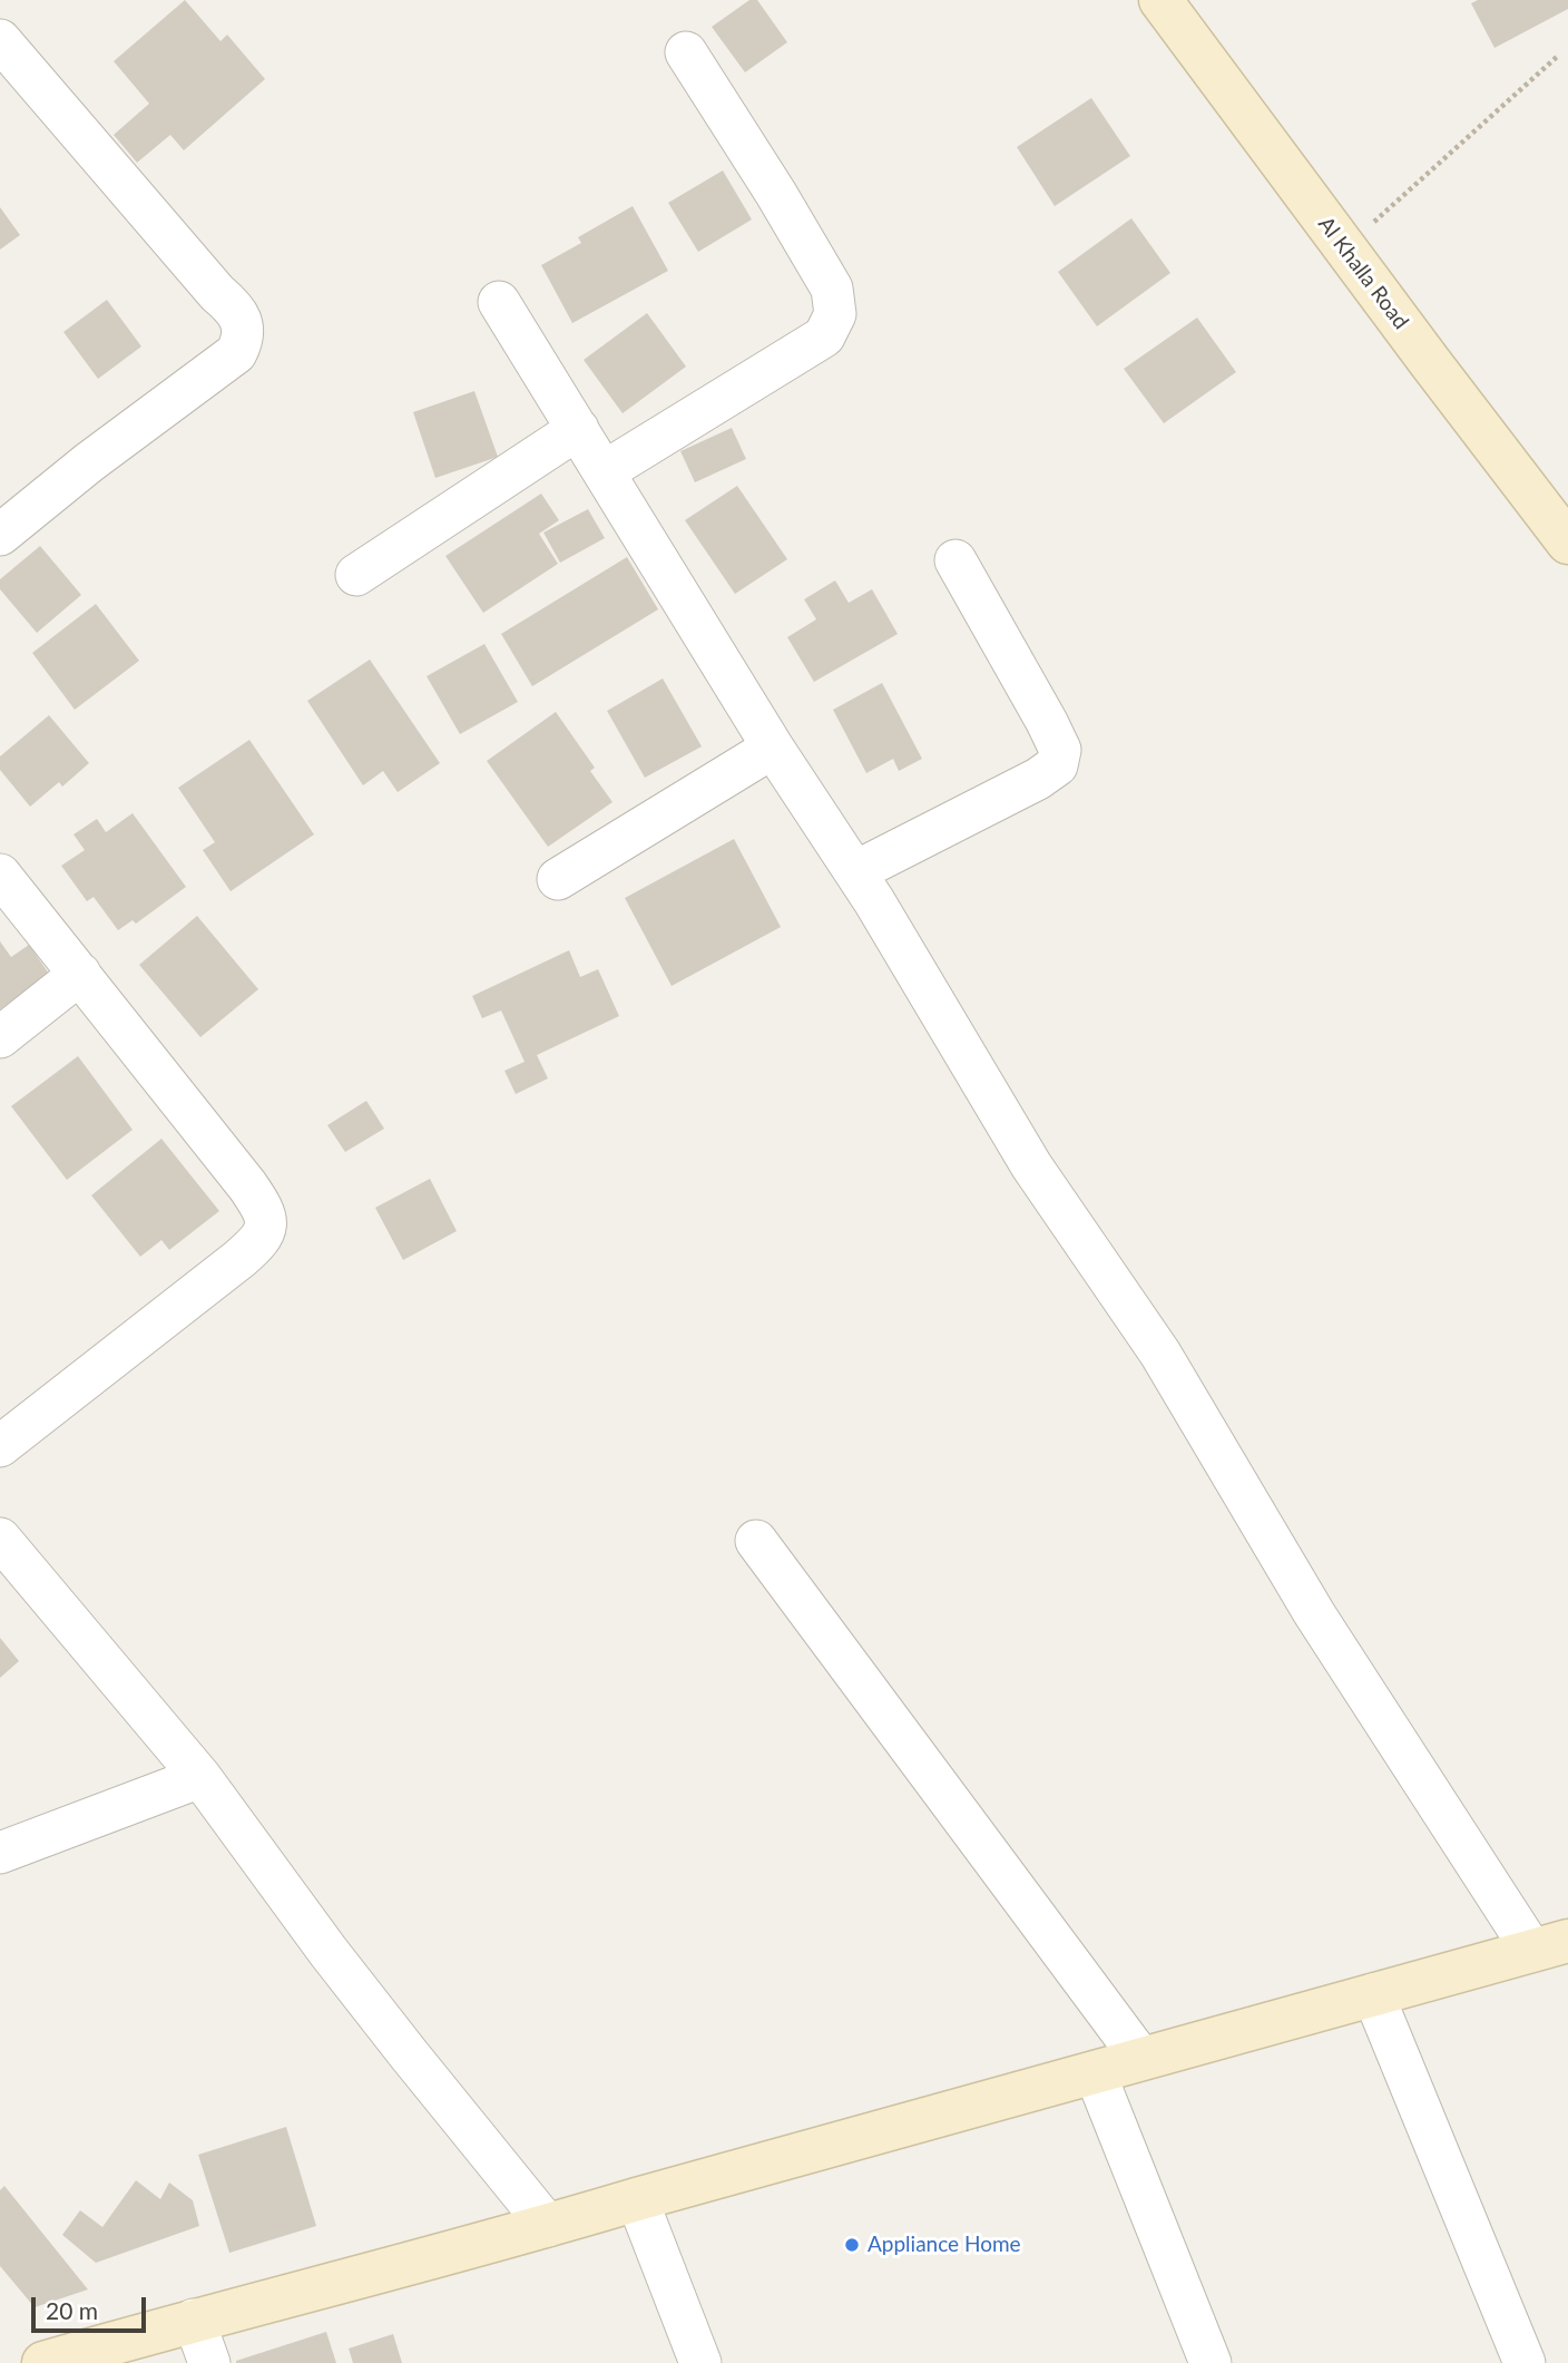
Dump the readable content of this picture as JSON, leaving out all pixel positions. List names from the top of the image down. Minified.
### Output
{"streets":{"main road":["Al Khalla Road"]},"places":["Appliance Home"],"scale_bar":"20 m"}
